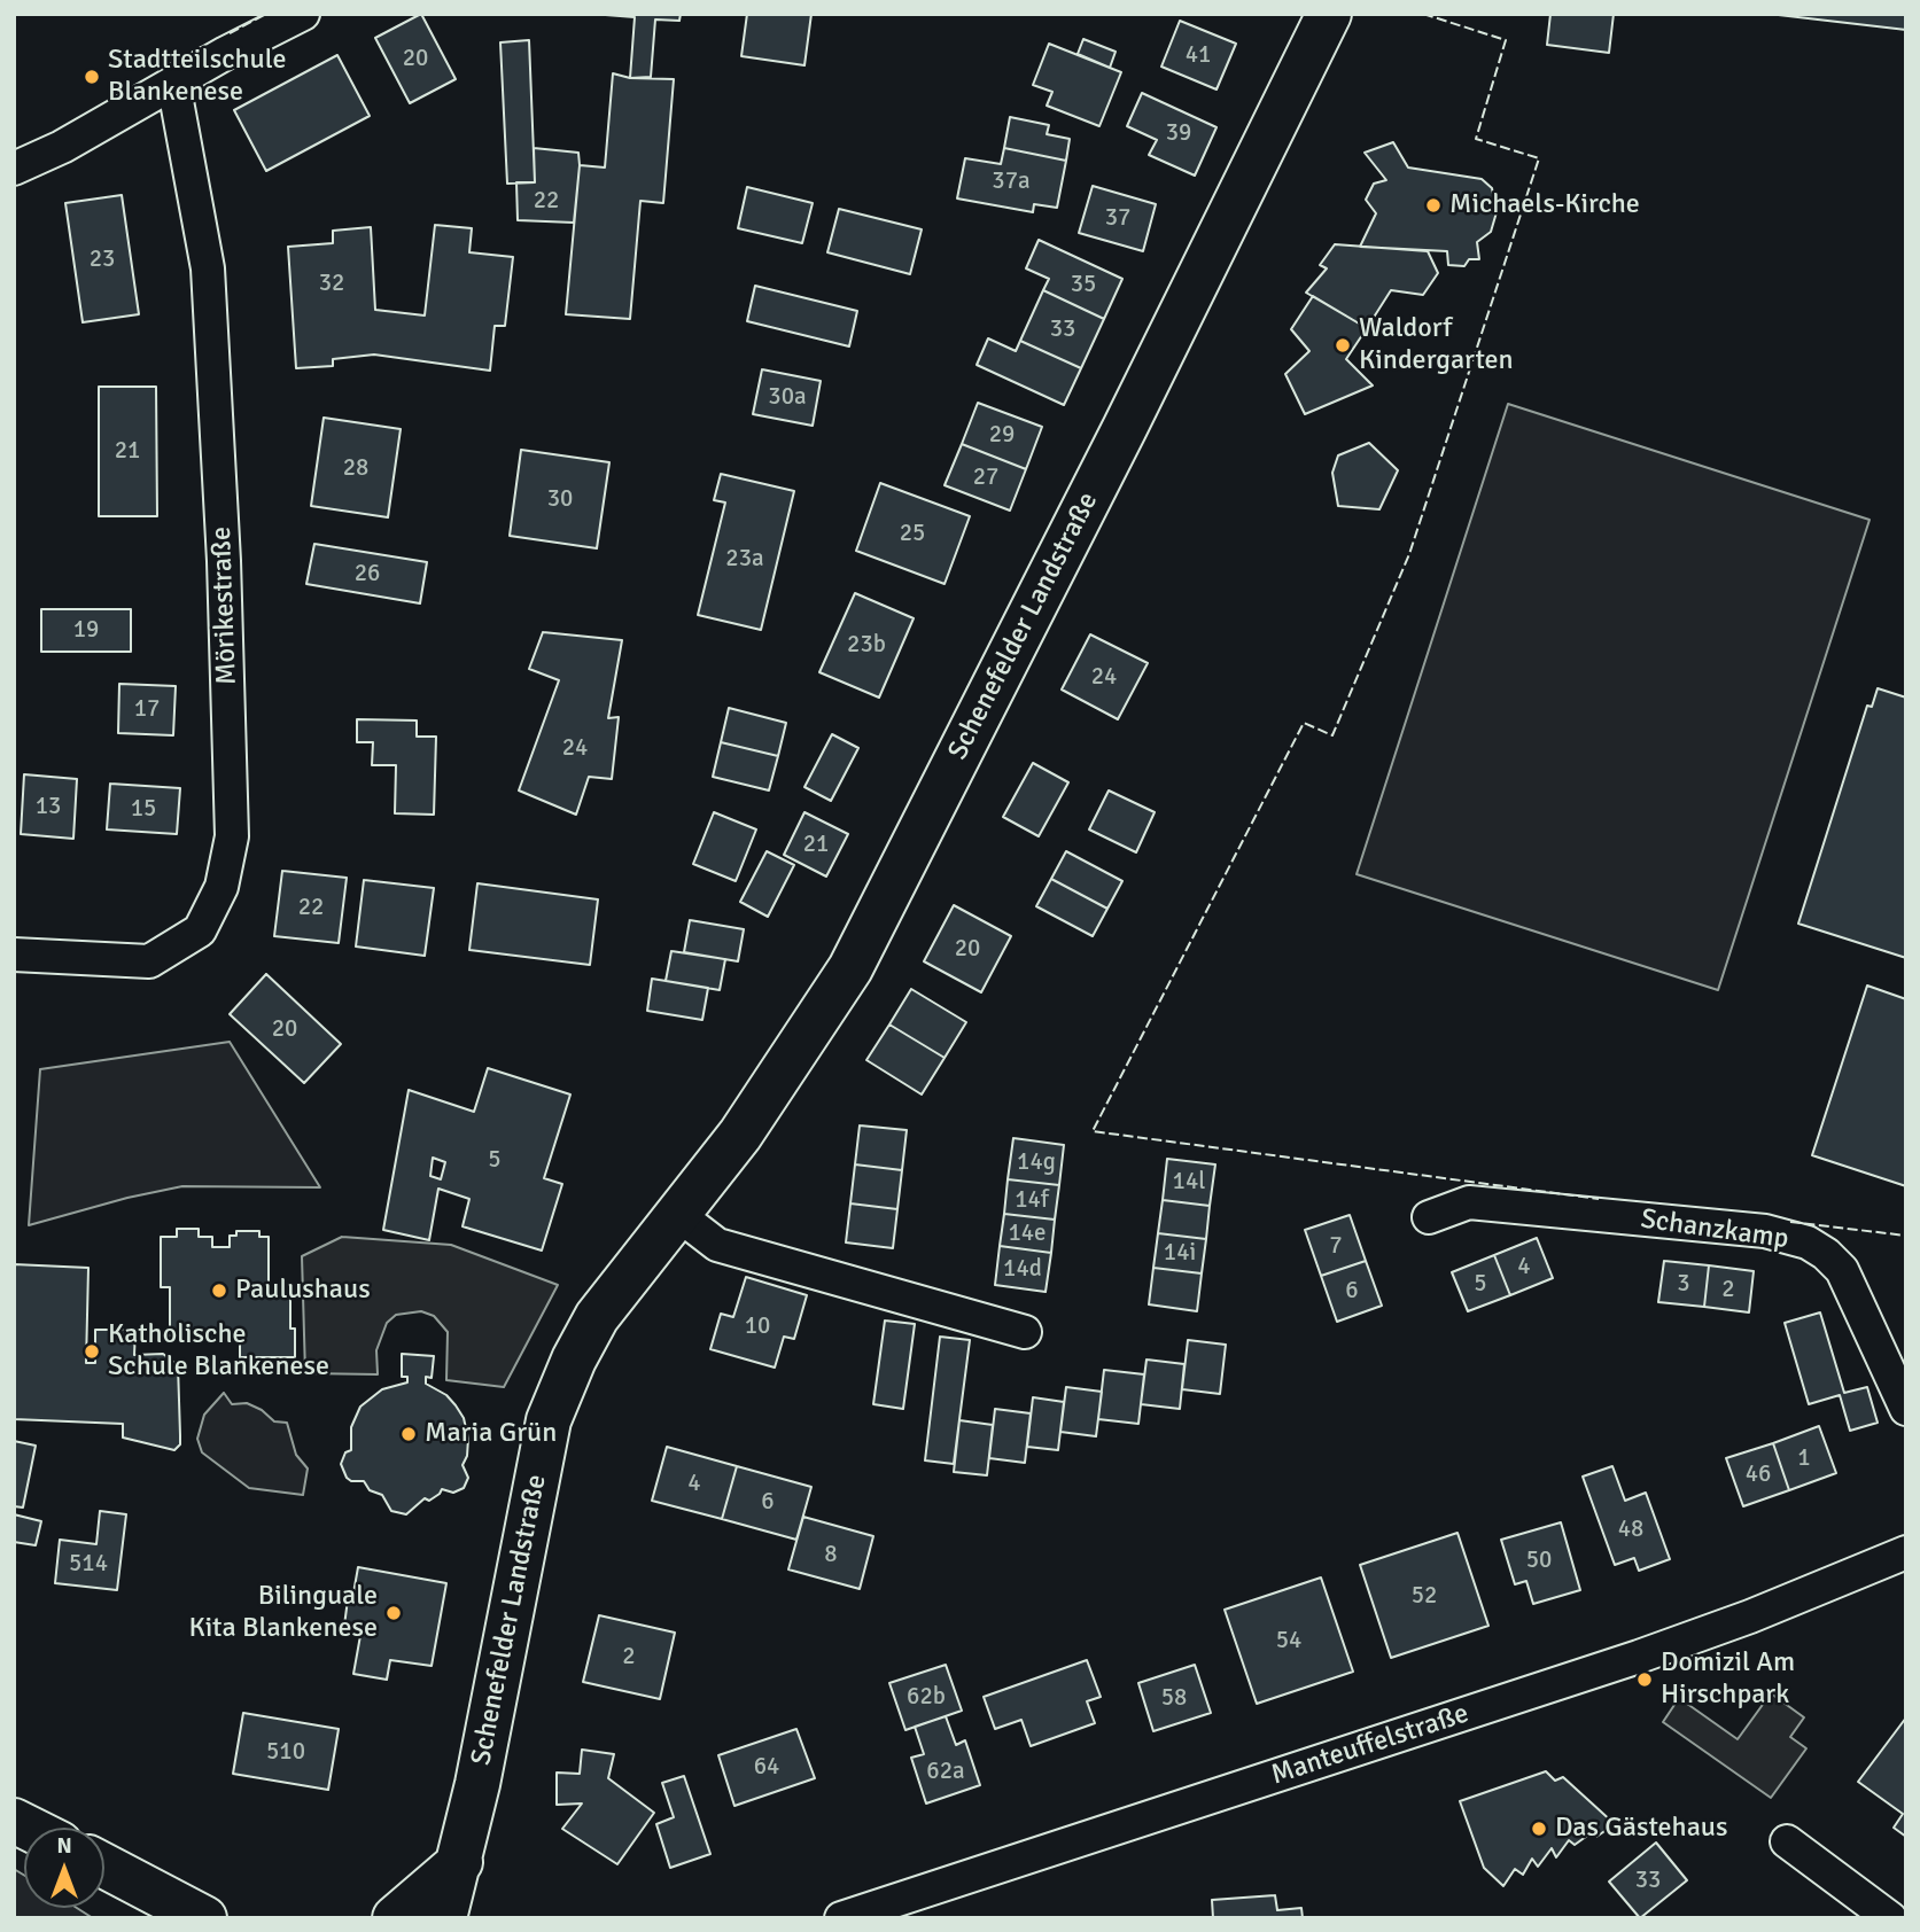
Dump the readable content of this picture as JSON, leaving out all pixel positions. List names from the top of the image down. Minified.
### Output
{"streets":{"main road":["Schenefelder Landstraße"],"street":["Mörikestraße","Schanzkamp","Manteuffelstraße"]},"places":["Stadtteilschule Blankenese","Michaels-Kirche","Waldorf Kindergarten","Paulushaus","Katholische Schule Blankenese","Maria Grün","Bilinguale Kita Blankenese","Domizil Am Hirschpark","Das Gästehaus"],"house_numbers":["41","20","39","37a","22","37","23","32","35","33","30a","29","21","28","27","30","25","23a","26","19","23b","24","17","24","13","15","21","22","20","20","5","14g","14l","14f","14e","7","14i","4","14d","5","3","2","6","10","1","46","4","6","48","8","50","514","52","54","2","62b","58","510","64","62a","33"],"north":"top"}
